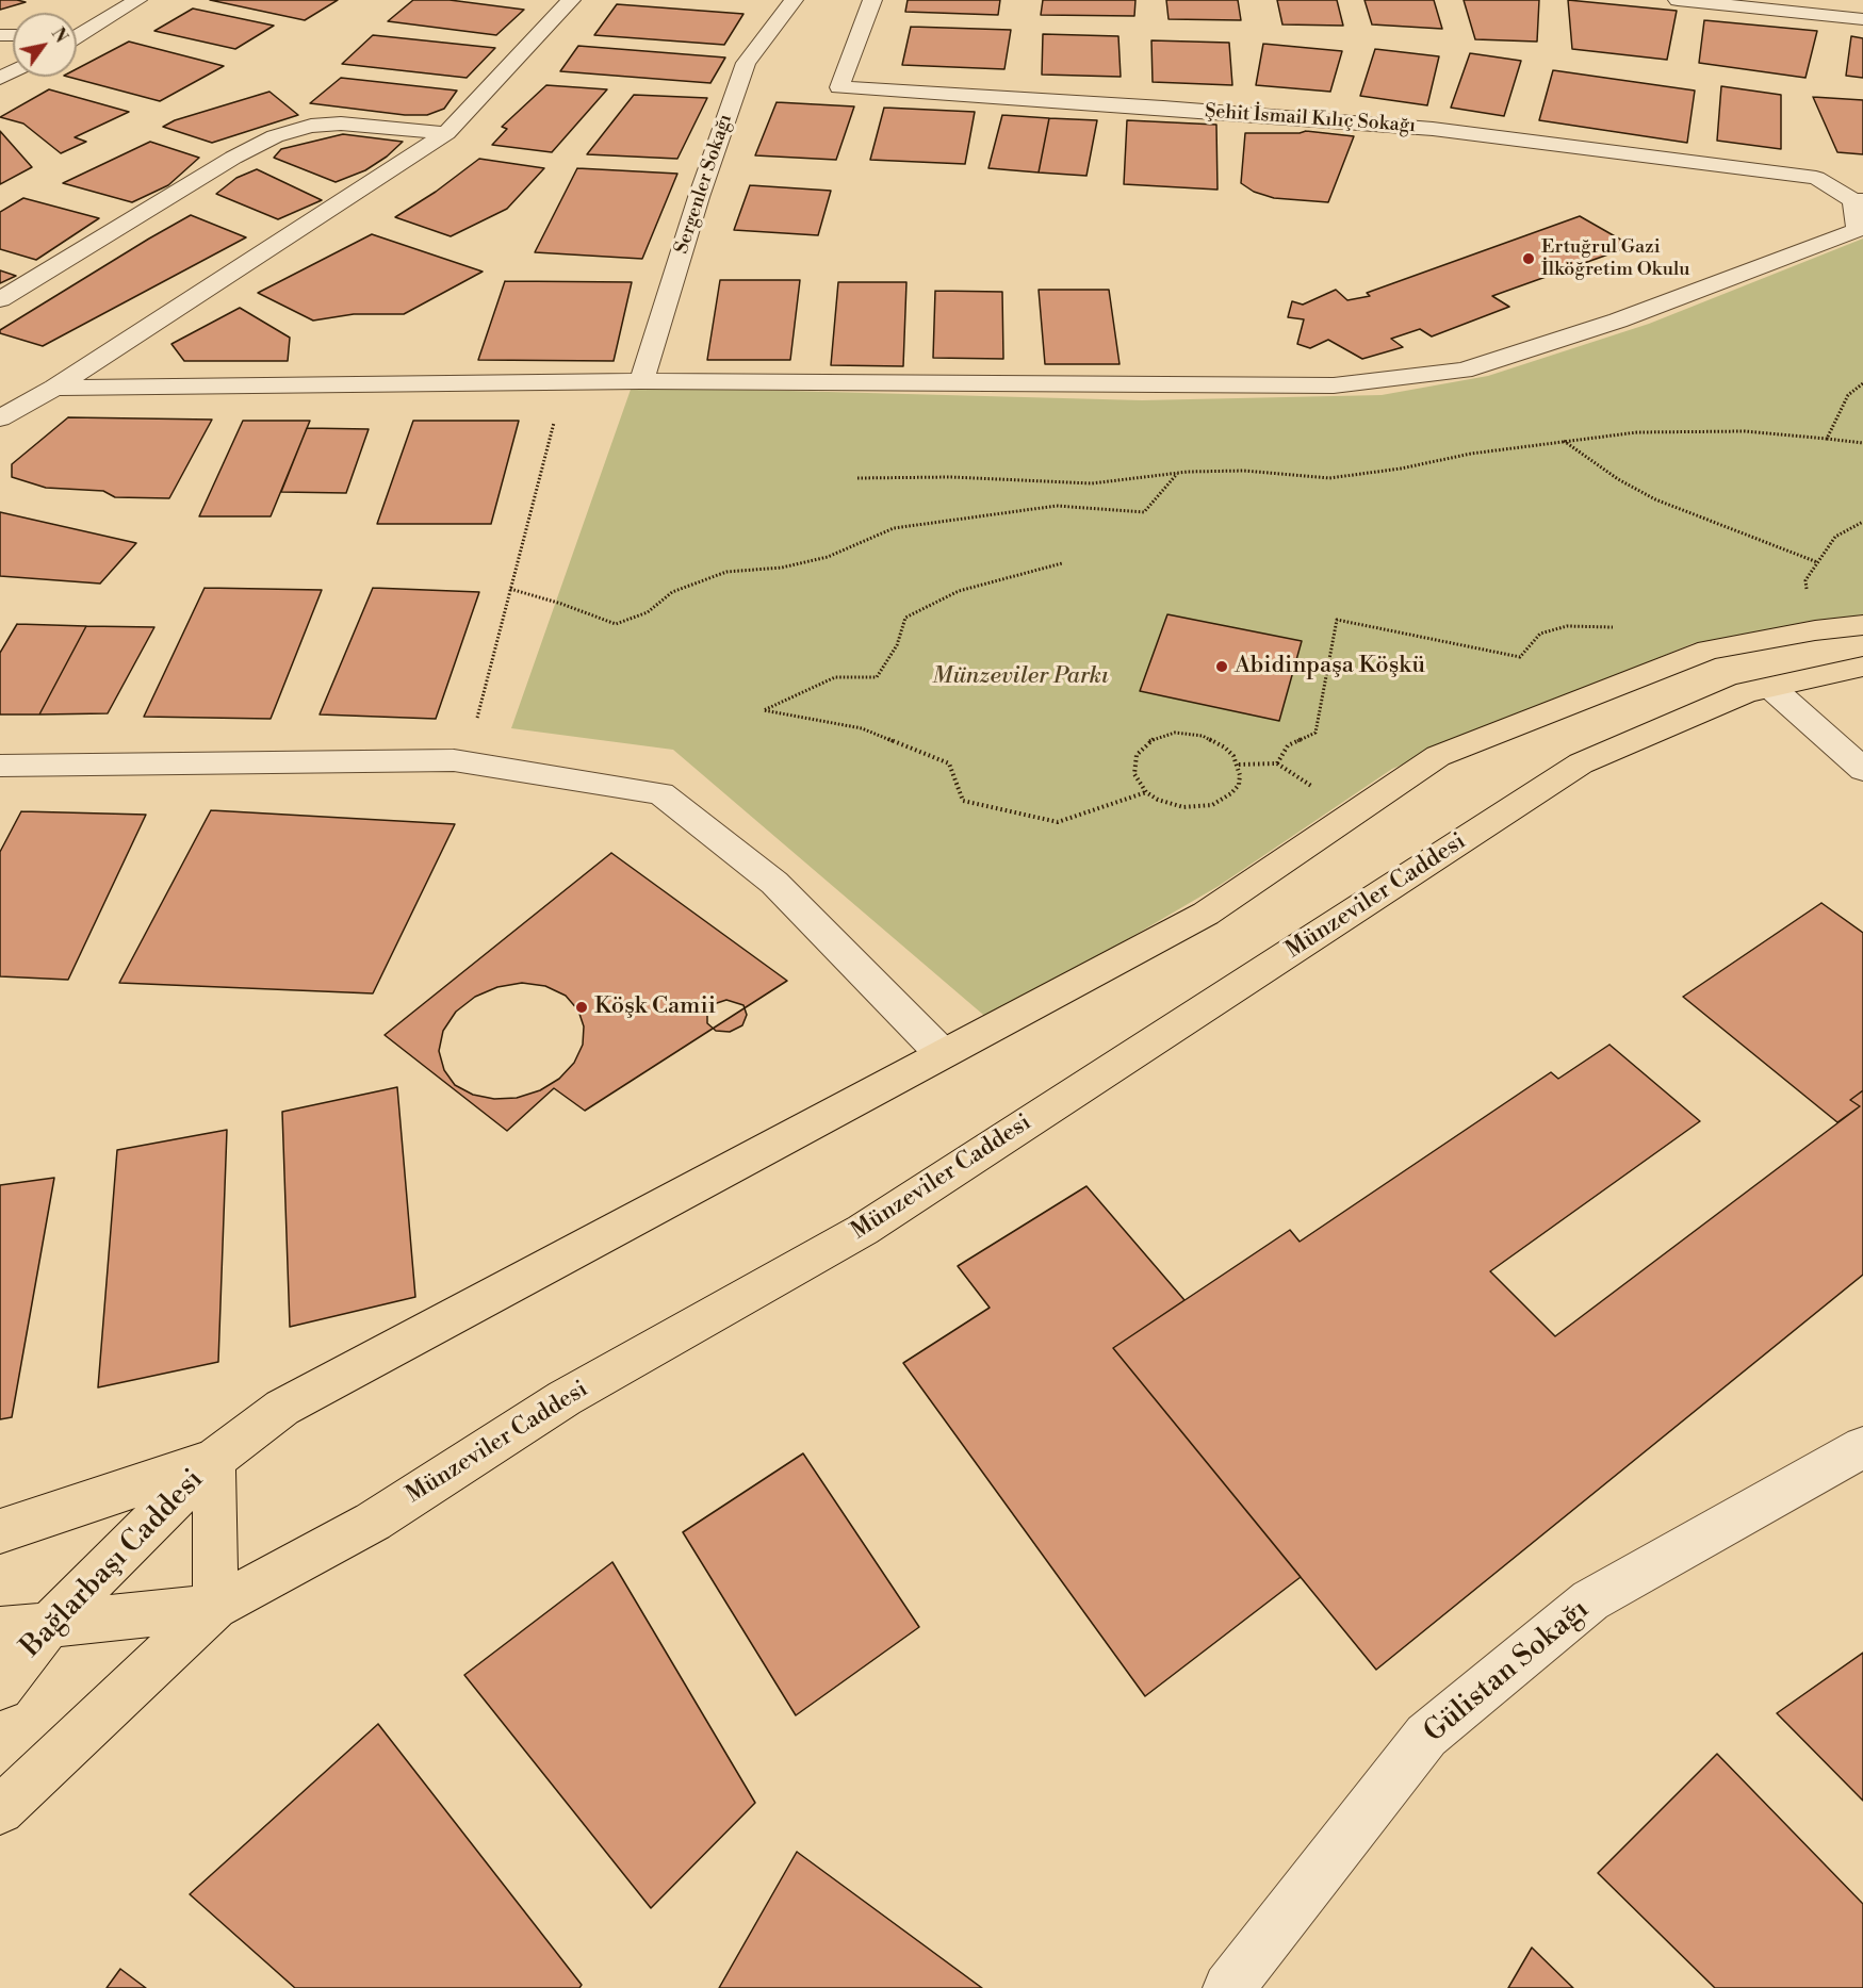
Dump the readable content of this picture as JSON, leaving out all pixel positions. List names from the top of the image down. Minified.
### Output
{"streets":{"main road":["Münzeviler Caddesi","Bağlarbaşı Caddesi"],"street":["Şehit İsmail Kılıç Sokağı","Sergenler Sokağı","Gülistan Sokağı"]},"crossings":[["Münzeviler Caddesi","Bağlarbaşı Caddesi"]],"parks":["Münzeviler Parkı"],"places":["Ertuğrul Gazi İlköğretim Okulu","Abidinpaşa Köşkü","Köşk Camii"],"north":"top right"}
